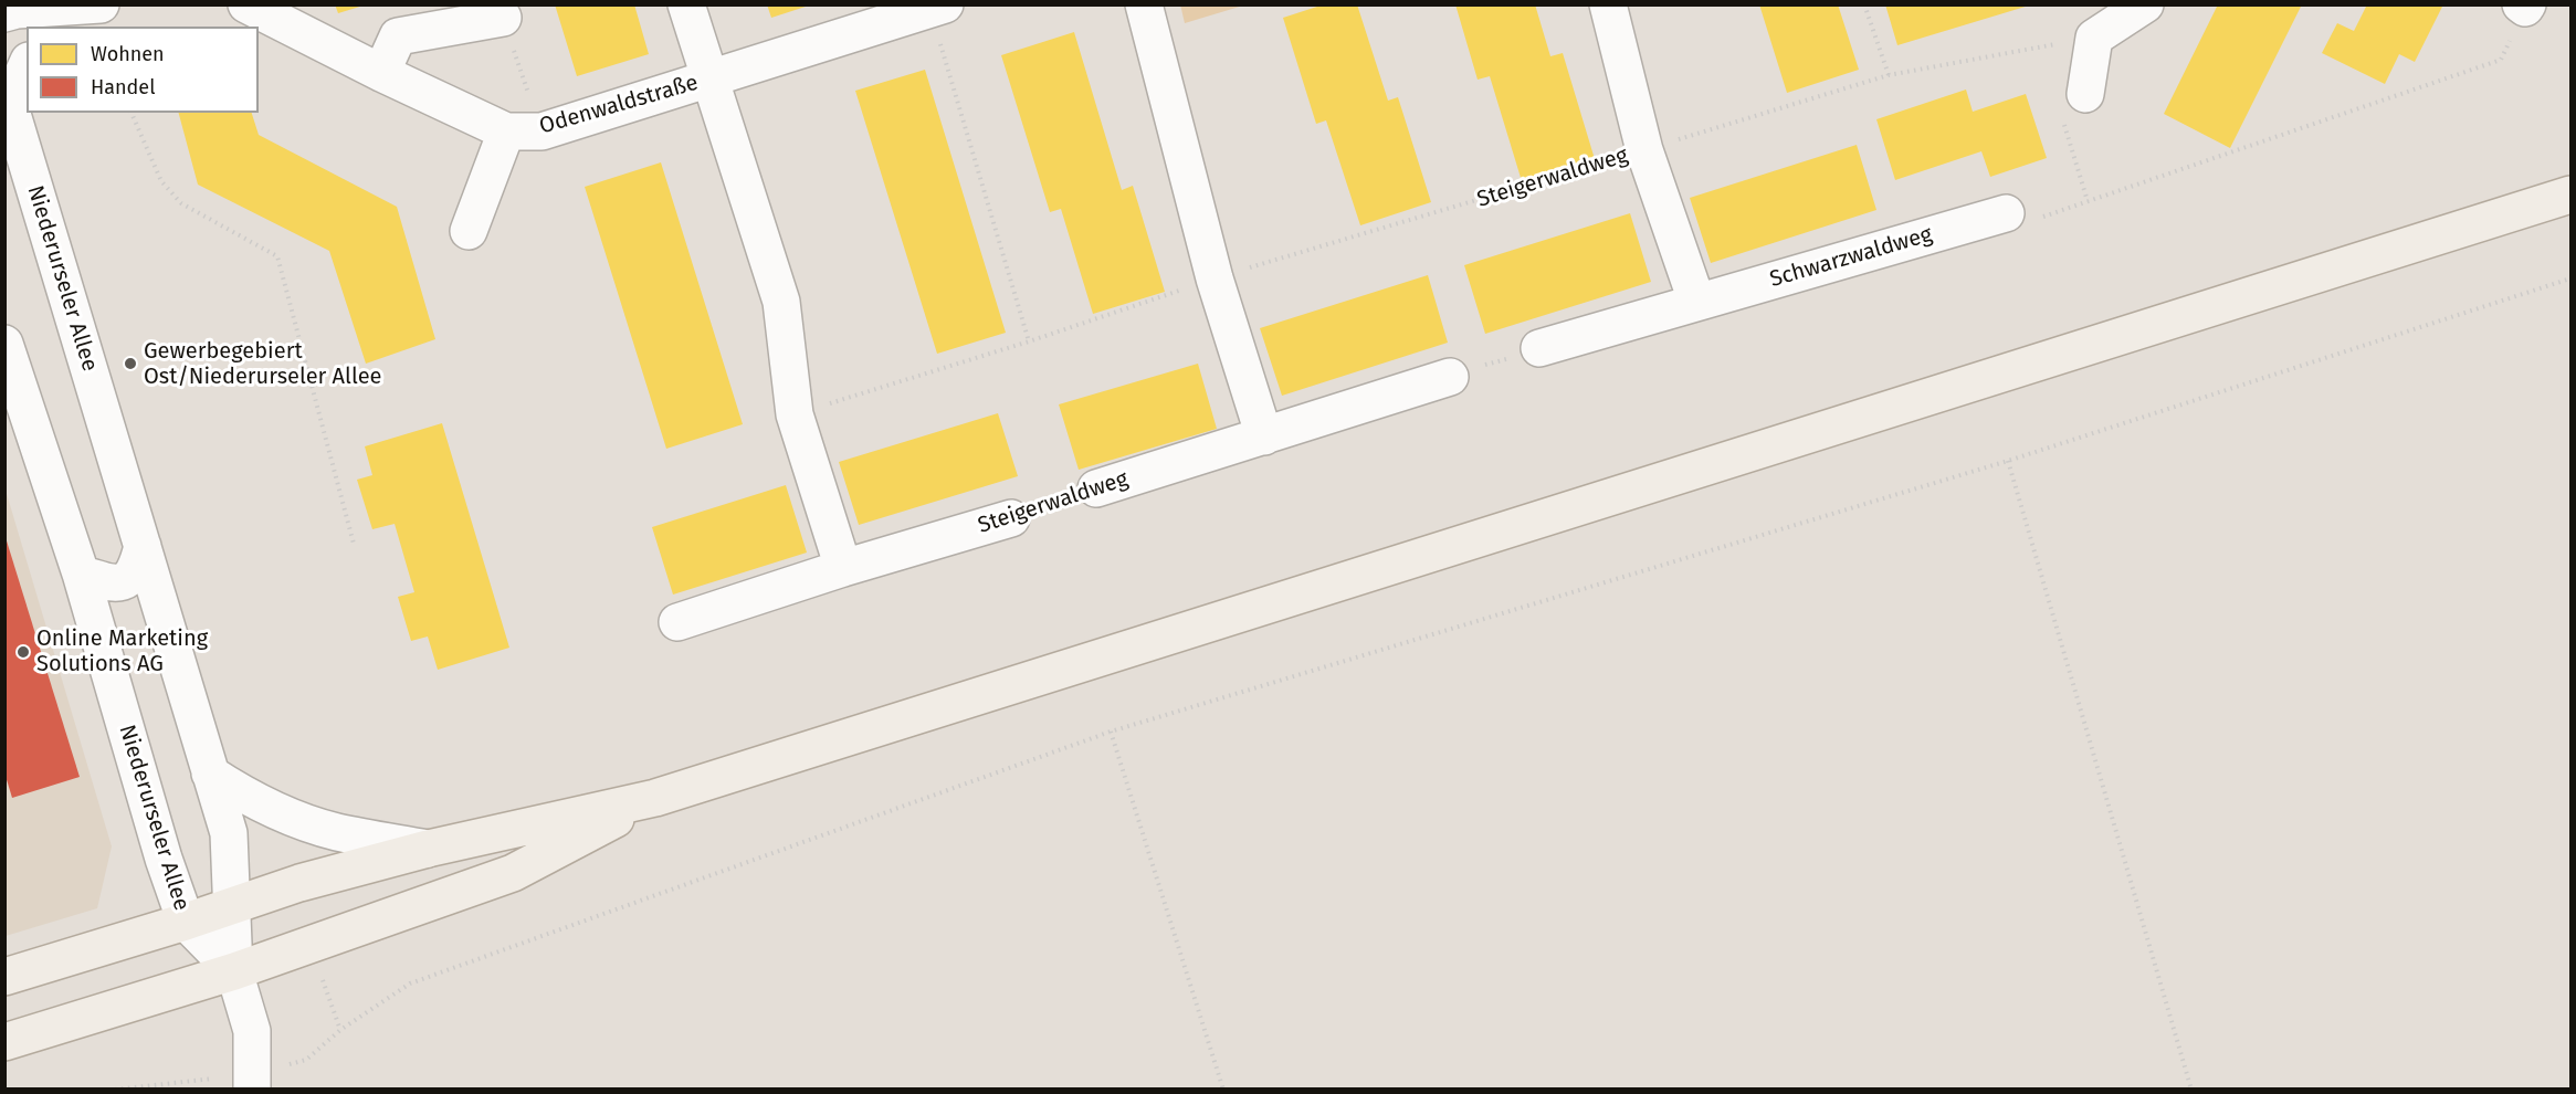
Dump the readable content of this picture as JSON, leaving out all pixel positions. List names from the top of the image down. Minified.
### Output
{"streets":{"street":["Odenwaldstraße","Steigerwaldweg","Schwarzwaldweg","Niederurseler Allee"]},"places":["Gewerbegebiert Ost/Niederurseler Allee","Online Marketing Solutions AG"],"legend":["Wohnen","Handel"]}
